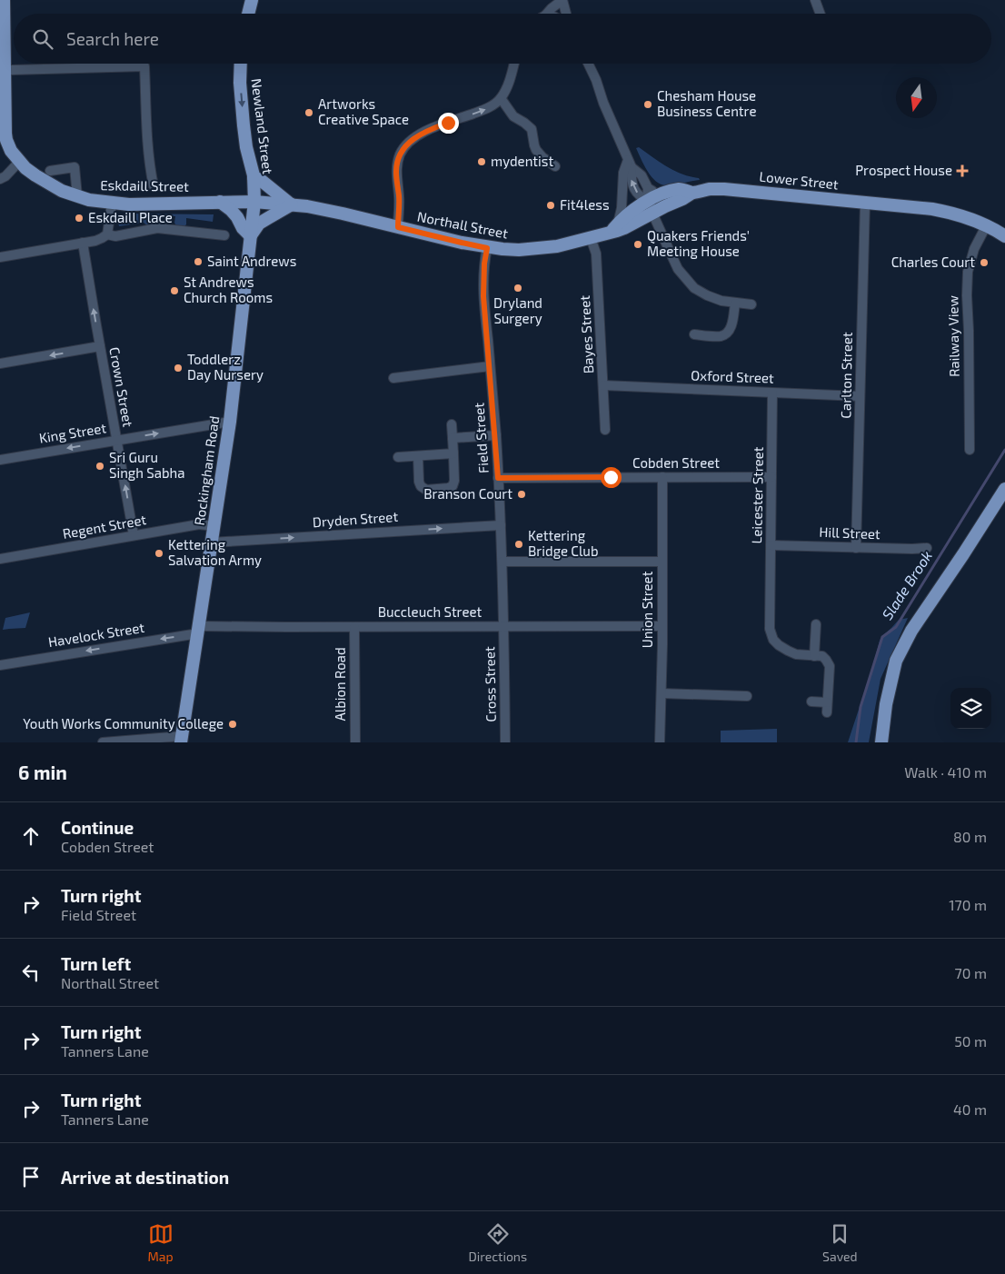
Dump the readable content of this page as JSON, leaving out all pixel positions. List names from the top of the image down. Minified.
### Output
{"streets":{"main road":["Newland Street","Lower Street","Eskdaill Street","Northall Street","Rockingham Road"],"street":["Bayes Street","Railway View","Carlton Street","Oxford Street","Crown Street","King Street","Field Street","Cobden Street","Leicester Street","Dryden Street","Regent Street","Hill Street","Union Street","Buccleuch Street","Havelock Street","Albion Road","Cross Street"]},"crossings":[["Newland Street","Eskdaill Street"],["Newland Street","Northall Street"],["Newland Street","Rockingham Road"],["Lower Street","Northall Street"],["Lower Street","Railway View"],["Lower Street","Carlton Street"],["Eskdaill Street","Northall Street"],["Eskdaill Street","Rockingham Road"],["Northall Street","Bayes Street"],["Northall Street","Field Street"],["Northall Street","Rockingham Road"],["Bayes Street","Oxford Street"],["Carlton Street","Oxford Street"],["Carlton Street","Hill Street"],["Oxford Street","Leicester Street"],["Crown Street","King Street"],["Crown Street","Regent Street"],["King Street","Rockingham Road"],["Field Street","Cobden Street"],["Field Street","Dryden Street"],["Field Street","Buccleuch Street"],["Field Street","Cross Street"],["Cobden Street","Leicester Street"],["Cobden Street","Union Street"],["Rockingham Road","Dryden Street"],["Rockingham Road","Regent Street"],["Rockingham Road","Buccleuch Street"],["Rockingham Road","Havelock Street"],["Leicester Street","Hill Street"],["Union Street","Buccleuch Street"],["Buccleuch Street","Havelock Street"],["Buccleuch Street","Albion Road"],["Buccleuch Street","Cross Street"]],"one_way":["Newland Street","Crown Street","Dryden Street","Havelock Street"],"water":["Slade Brook"],"places":{"other":["Chesham House Business Centre","Artworks Creative Space","mydentist","Fit4less","Eskdaill Place","Quakers Friends' Meeting House","Saint Andrews","Charles Court","Dryland Surgery","St Andrews Church Rooms","Toddlerz Day Nursery","Sri Guru Singh Sabha","Branson Court","Kettering Bridge Club","Kettering Salvation Army","Youth Works Community College"],"health":["Prospect House"]},"north":"bottom","page":{"search":"Search here","heading":["6 min","Walk · 410 m"],"list":[["Continue","Cobden Street","80 m"],["Turn right","Field Street","170 m"],["Turn left","Northall Street","70 m"],["Turn right","Tanners Lane","50 m"],["Turn right","Tanners Lane","40 m"],"Arrive at destination"],"nav":["Map","Directions","Saved"]}}
